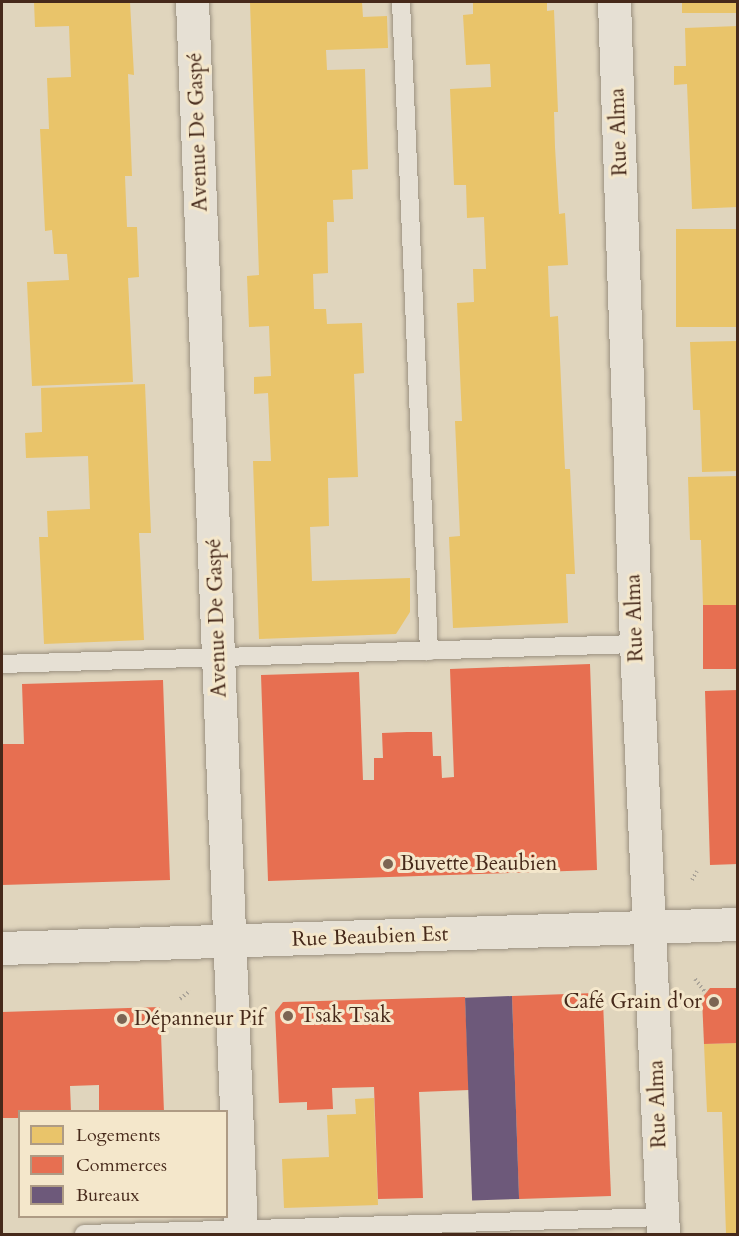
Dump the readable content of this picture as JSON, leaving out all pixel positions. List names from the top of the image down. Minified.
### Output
{"streets":{"street":["Avenue De Gaspé","Rue Alma","Rue Beaubien Est"]},"crossings":[["Avenue De Gaspé","Rue Beaubien Est"],["Rue Alma","Rue Beaubien Est"]],"places":["Buvette Beaubien","Café Grain d'or","Tsak Tsak","Dépanneur Pif"],"legend":["Logements","Commerces","Bureaux"]}
